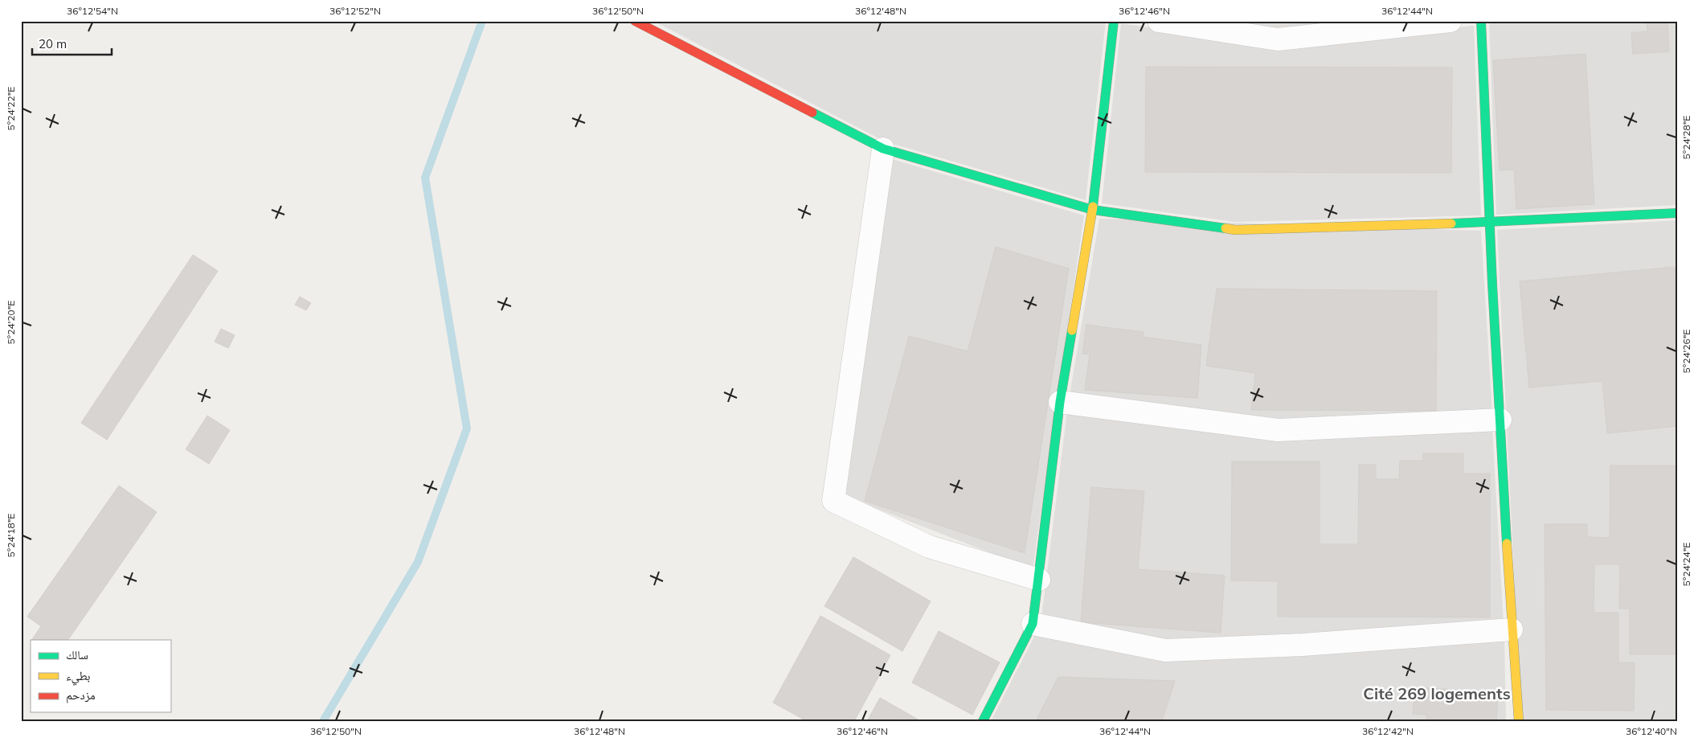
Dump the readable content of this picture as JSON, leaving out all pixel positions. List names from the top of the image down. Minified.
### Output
{"districts":["Cité 269 logements"],"legend":["سالك","بطيء","مزدحم"],"scale_bar":"20 m","coordinates":["36°12'54\"N","36°12'52\"N","36°12'50\"N","36°12'48\"N","36°12'46\"N","36°12'44\"N","5°24'22\"E","5°24'28\"E","5°24'20\"E","5°24'26\"E","5°24'18\"E","5°24'24\"E","36°12'42\"N","36°12'40\"N"]}
